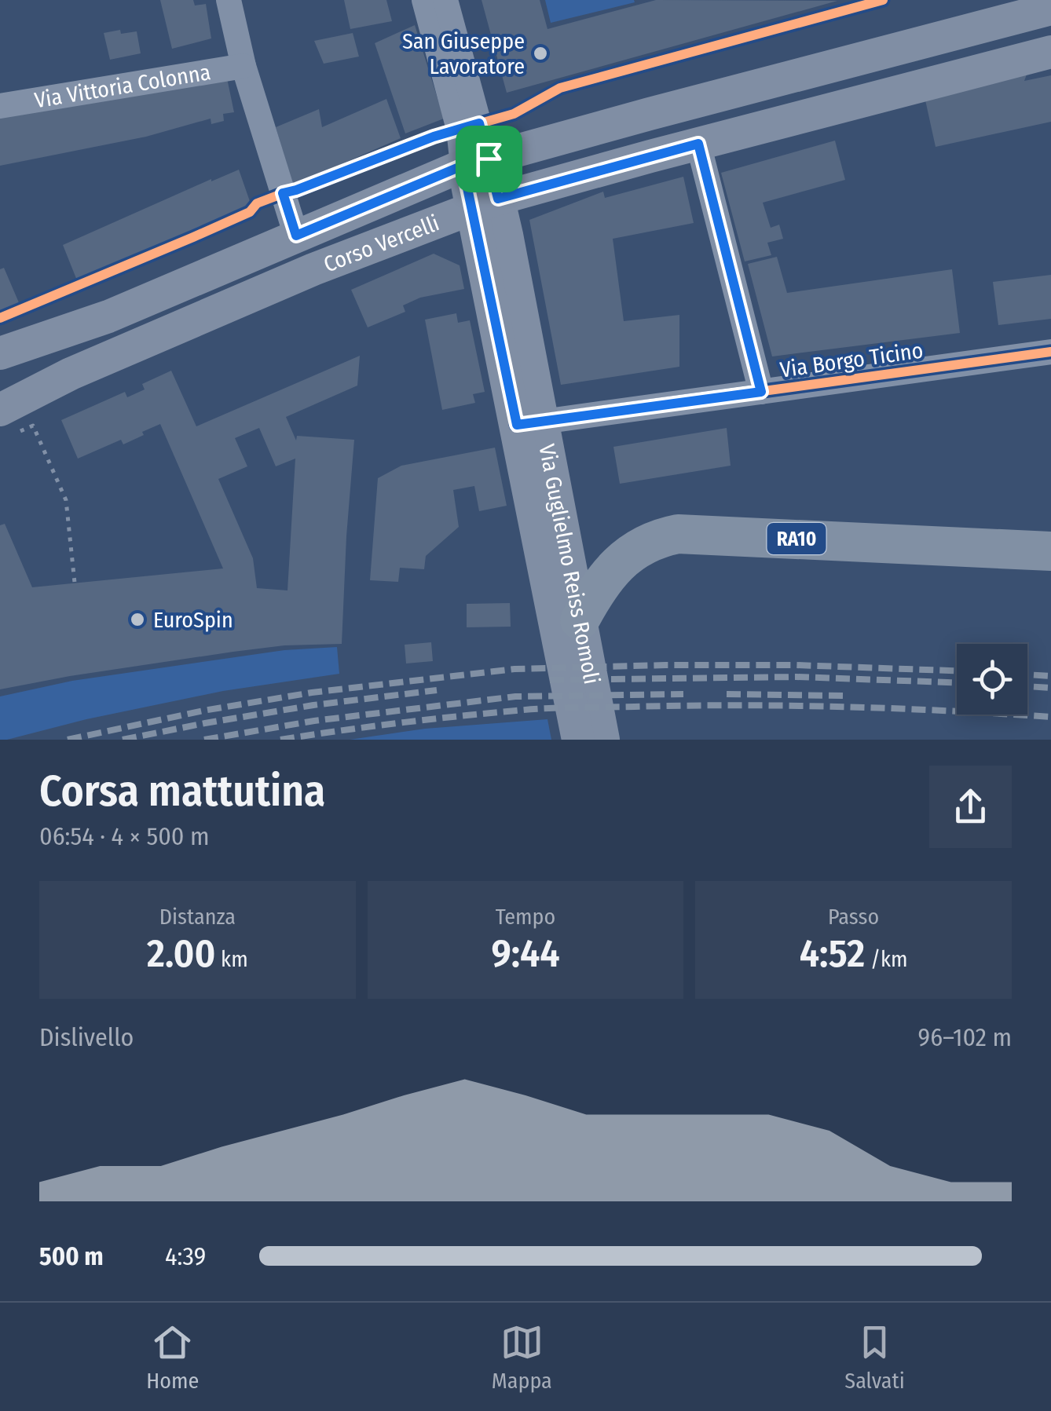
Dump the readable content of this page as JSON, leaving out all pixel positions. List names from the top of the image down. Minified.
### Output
{"streets":{"highway":["RA10"],"main road":["Corso Vercelli","Via Guglielmo Reiss Romoli"],"street":["Via Vittoria Colonna","Via Borgo Ticino"]},"crossings":[["Corso Vercelli","Via Guglielmo Reiss Romoli"],["Via Borgo Ticino","Via Guglielmo Reiss Romoli"],["RA10","Via Guglielmo Reiss Romoli"]],"places":["San Giuseppe Lavoratore","EuroSpin"],"page":{"heading":["Corsa mattutina","06:54 · 4 × 500 m"],"stats":[["Distanza","2.00 km"],["Tempo","9:44"],["Passo","4:52 /km"]],"chart":["Dislivello","96–102 m"],"list":[{"name":"500 m","note":"4:39"}],"tabs":["Home","Mappa","Salvati"]}}
